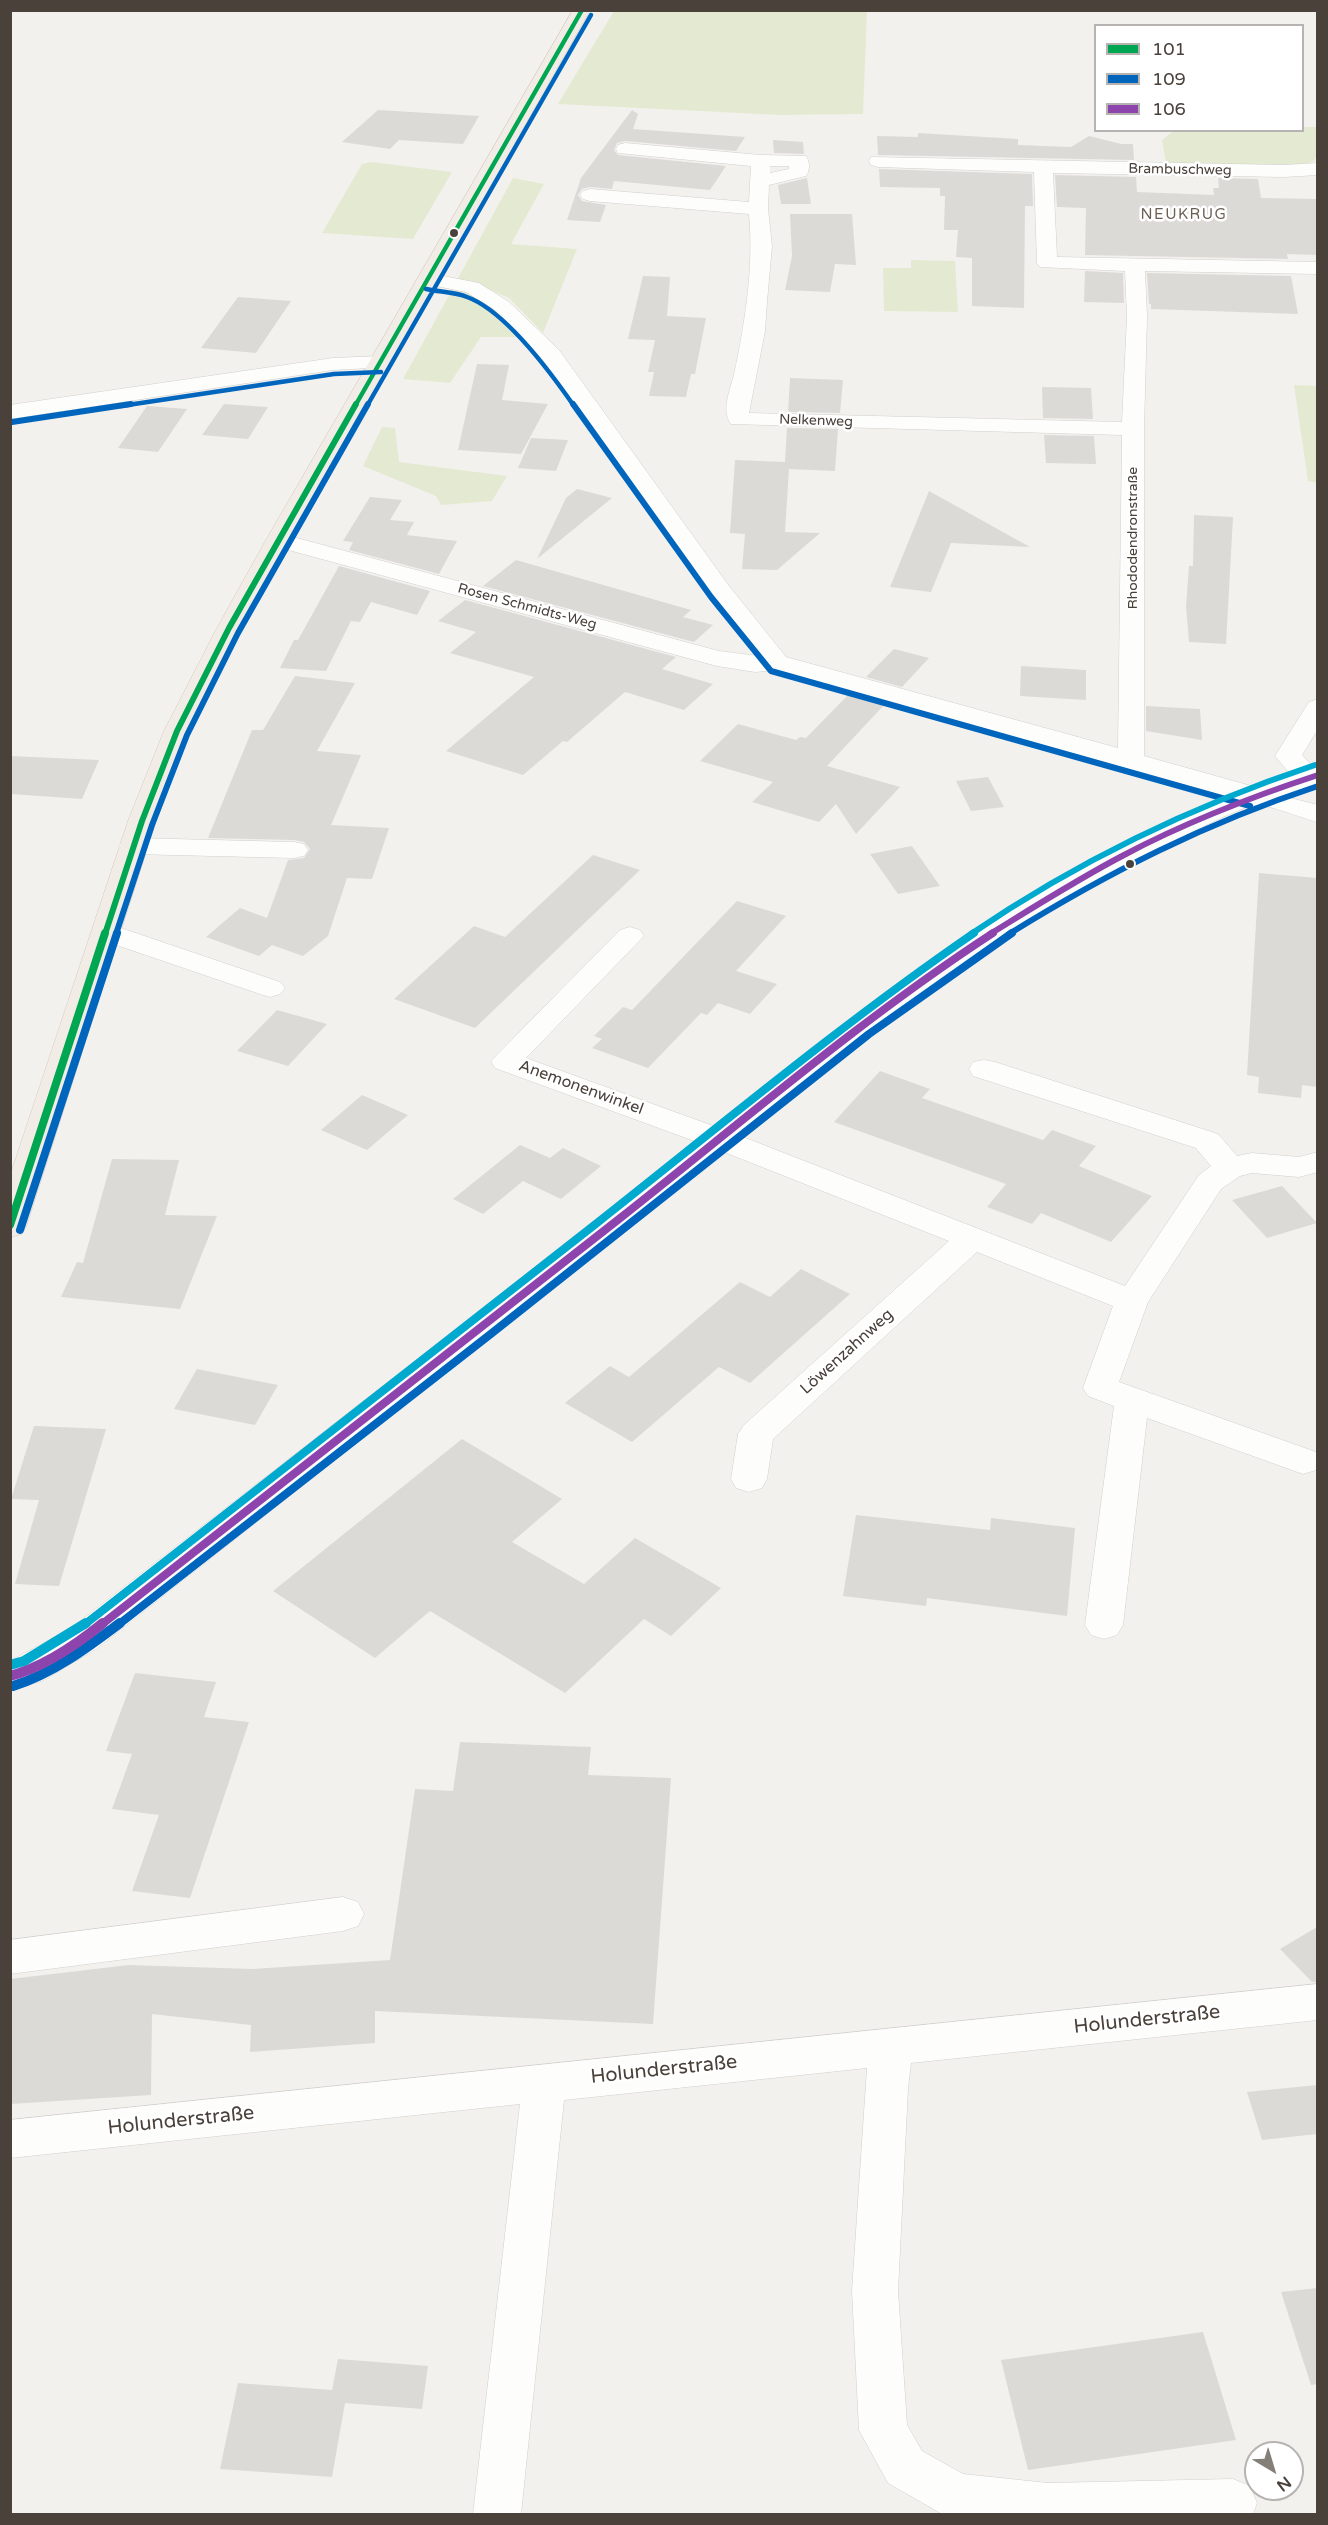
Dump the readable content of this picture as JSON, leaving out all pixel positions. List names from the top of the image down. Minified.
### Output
{"streets":{"street":["Brambuschweg","Nelkenweg","Rhododendronstraße","Rosen Schmidts-Weg","Anemonenwinkel","Löwenzahnweg","Holunderstraße"]},"crossings":[["Nelkenweg","Rhododendronstraße"],["Rhododendronstraße","Rosen Schmidts-Weg"]],"districts":["NEUKRUG"],"lines":["transit line 101","transit line 109","transit line 106"],"legend":["101","109","106"],"north":"bottom right"}
